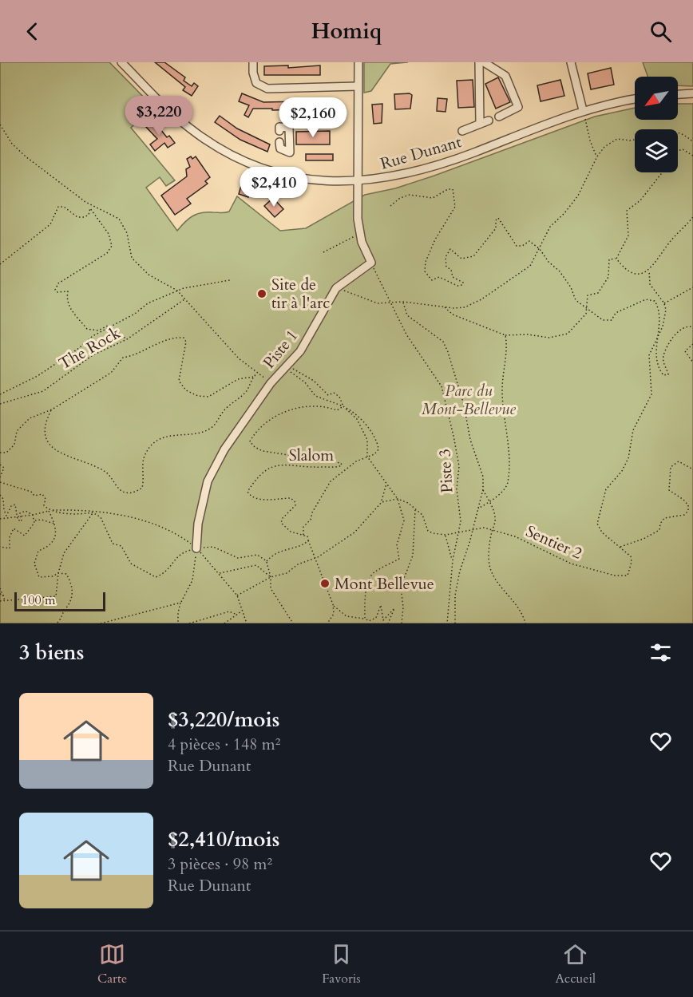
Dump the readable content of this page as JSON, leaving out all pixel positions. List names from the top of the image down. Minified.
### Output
{"streets":{"street":["Rue Dunant","Piste 1"],"path":["The Rock","Slalom","Piste 3","Sentier 2"]},"crossings":[["The Rock","Piste 1"]],"parks":["Parc du Mont-Bellevue"],"places":["Site de tir à l'arc","Mont Bellevue"],"scale_bar":"100 m","north":"bottom left","page":{"header":"Homiq","price":["$3,220","$2,160","$2,410"],"scale":"100 m","heading":"3 biens","list":[{"name":"$3,220/mois","note":"4 pièces · 148 m² · Rue Dunant"},{"name":"$2,410/mois","note":"3 pièces · 98 m² · Rue Dunant"}],"tabs":["Carte","Favoris","Accueil"]}}
